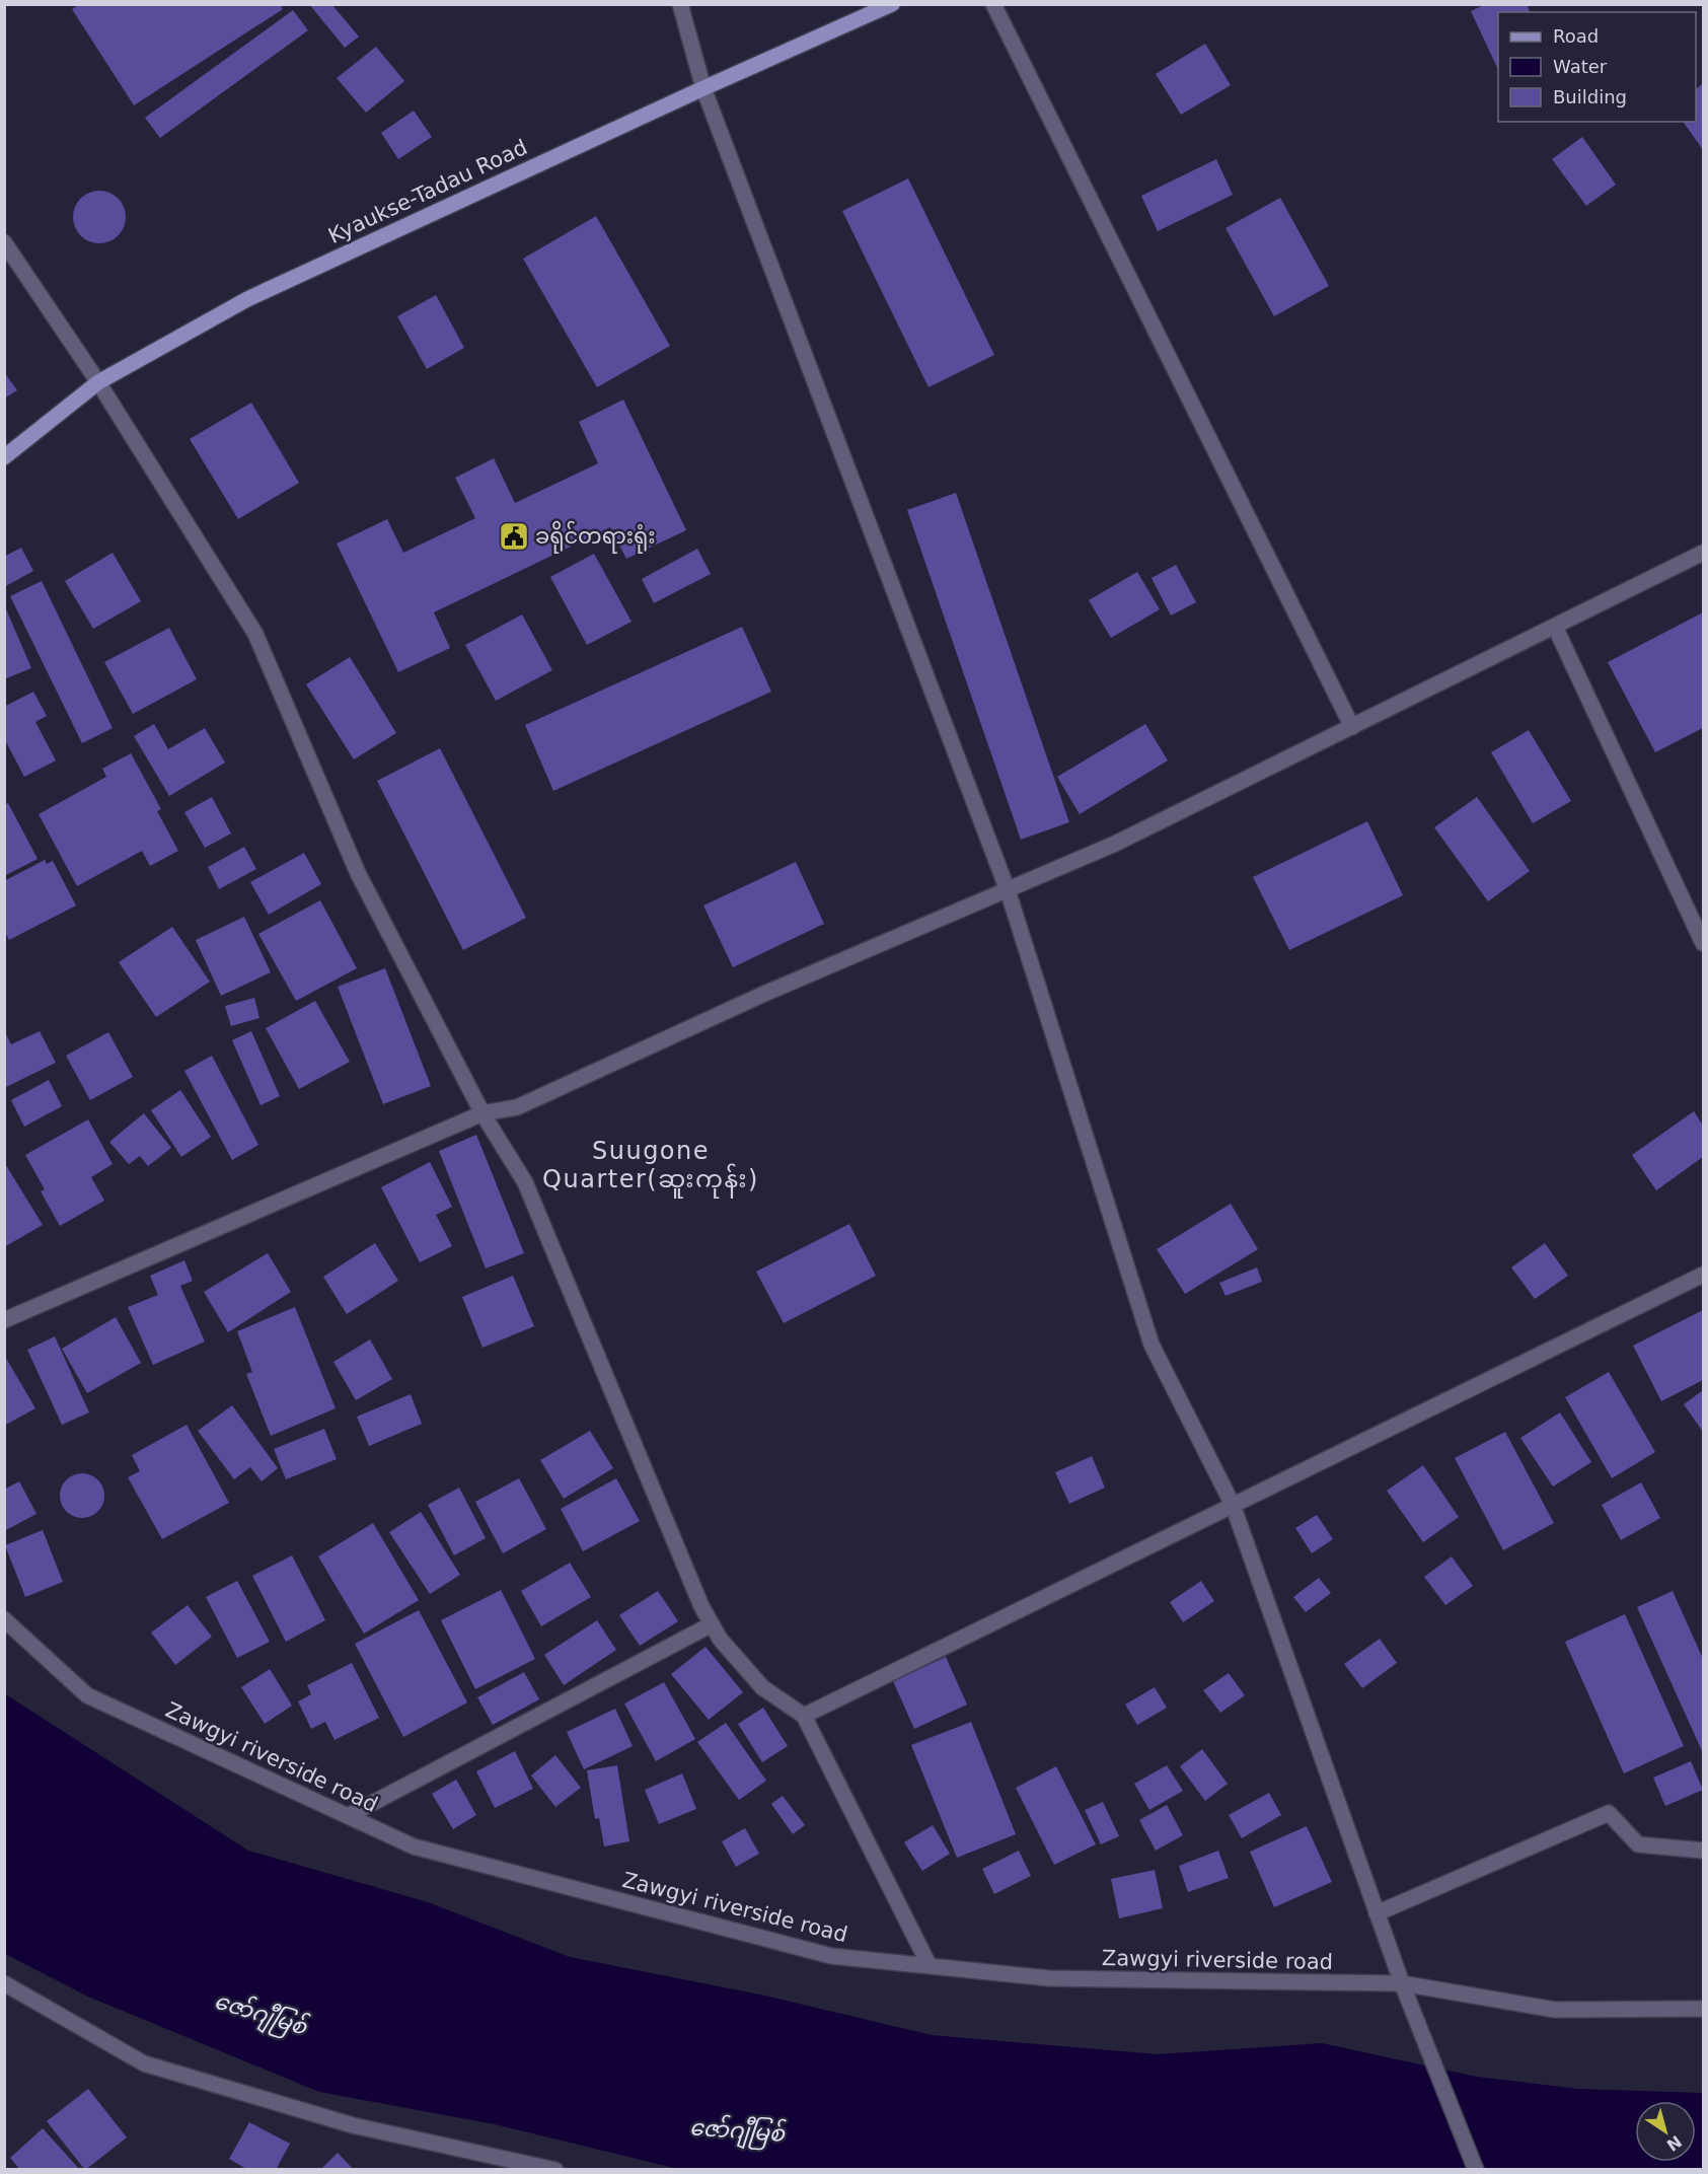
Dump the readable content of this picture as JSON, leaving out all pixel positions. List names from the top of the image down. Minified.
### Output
{"streets":{"main road":["Kyaukse-Tadau Road"],"street":["Zawgyi riverside road"]},"districts":["Suugone Quarter(ဆူးကုန်း)"],"water":["ဇော်ဂျီမြစ်"],"places":{"public building":["ခရိုင်တရားရုံး"]},"legend":["Road","Water","Building"],"north":"bottom right"}
